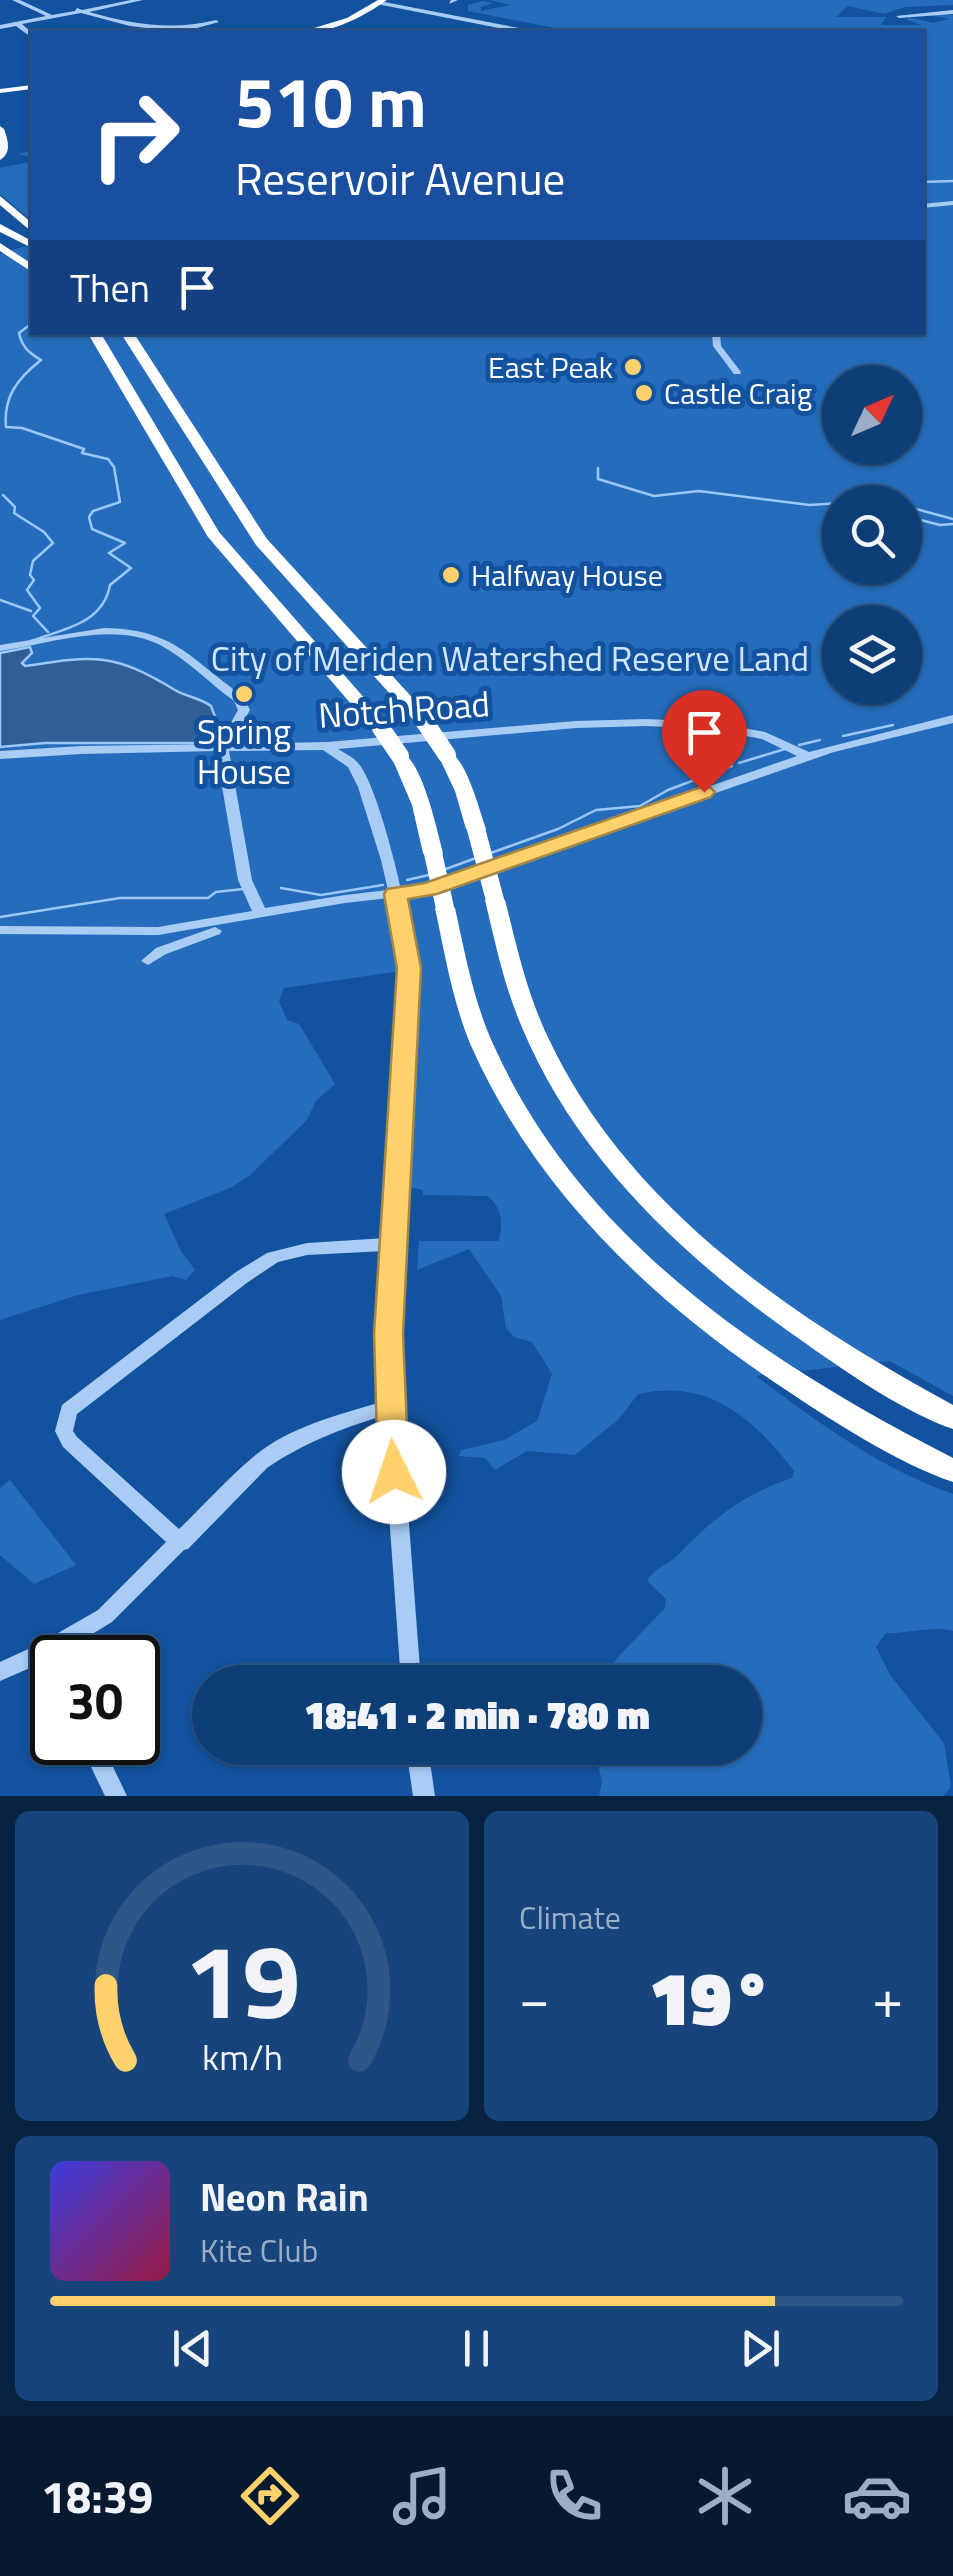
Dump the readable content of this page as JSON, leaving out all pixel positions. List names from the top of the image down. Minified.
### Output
{"streets":{"street":["Notch Road"]},"parks":["City of Meriden Watershed Reserve Land"],"places":["East Peak","Castle Craig","Halfway House","Spring House"],"north":"top right","page":{"turn":["510 m","Reservoir Avenue"],"then":"Then","limit":"30","trip":"18:41 · 2 min · 780 m","tile":"Climate","heat":["−","19°","+"],"song":["Neon Rain","Kite Club"],"tabs":"18:39","gauge":["19","km/h"]}}
